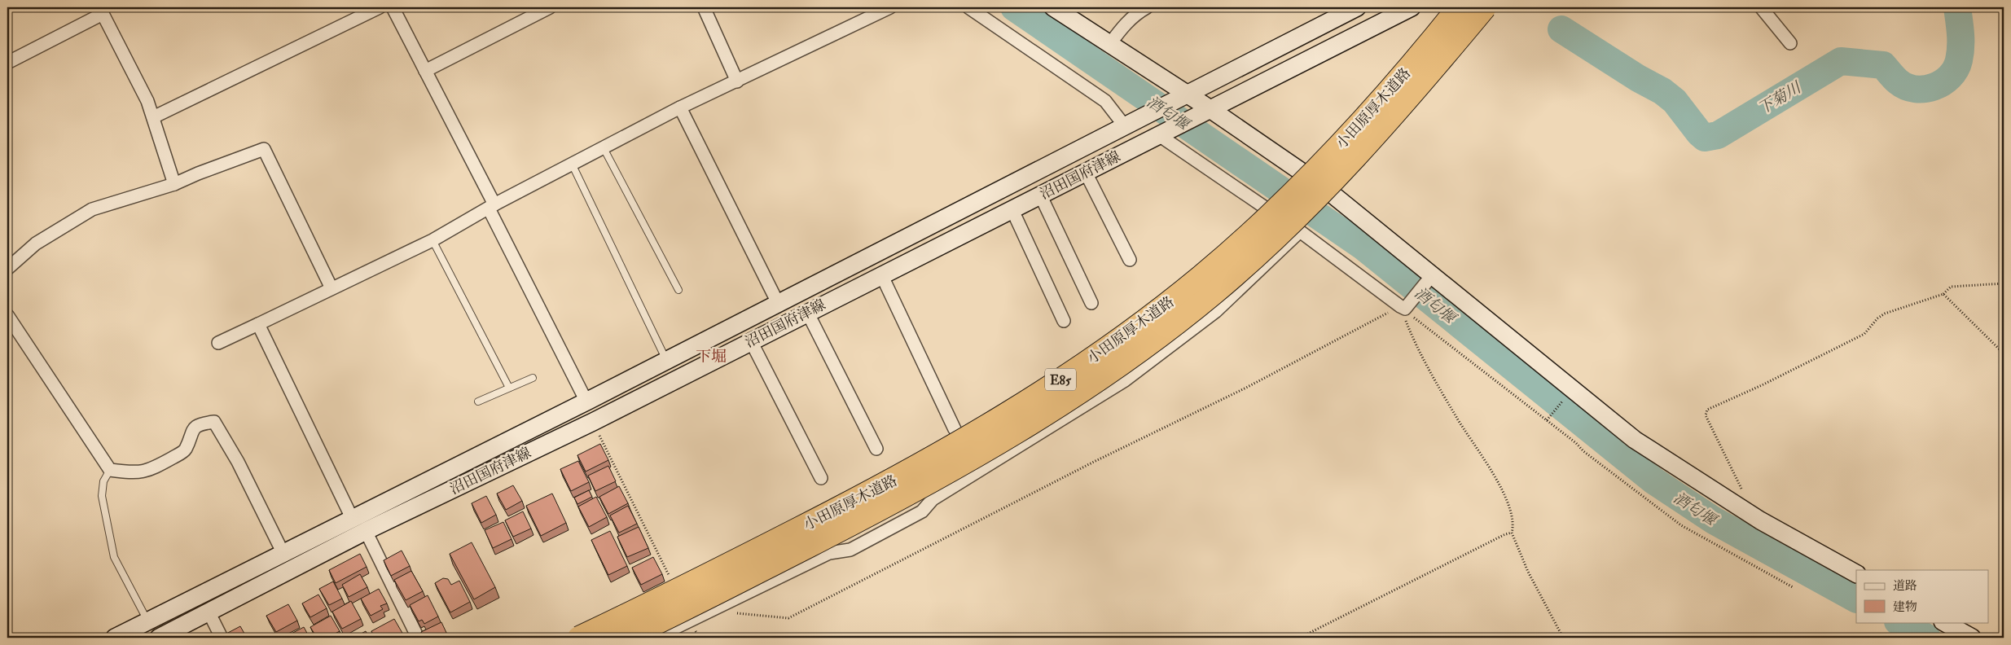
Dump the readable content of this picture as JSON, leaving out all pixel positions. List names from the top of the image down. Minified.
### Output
{"streets":{"highway":["小田原厚木道路","E85"],"main road":["沼田国府津線"]},"districts":["下堀"],"water":["下菊川","酒匂堰"],"legend":["道路","建物"]}
